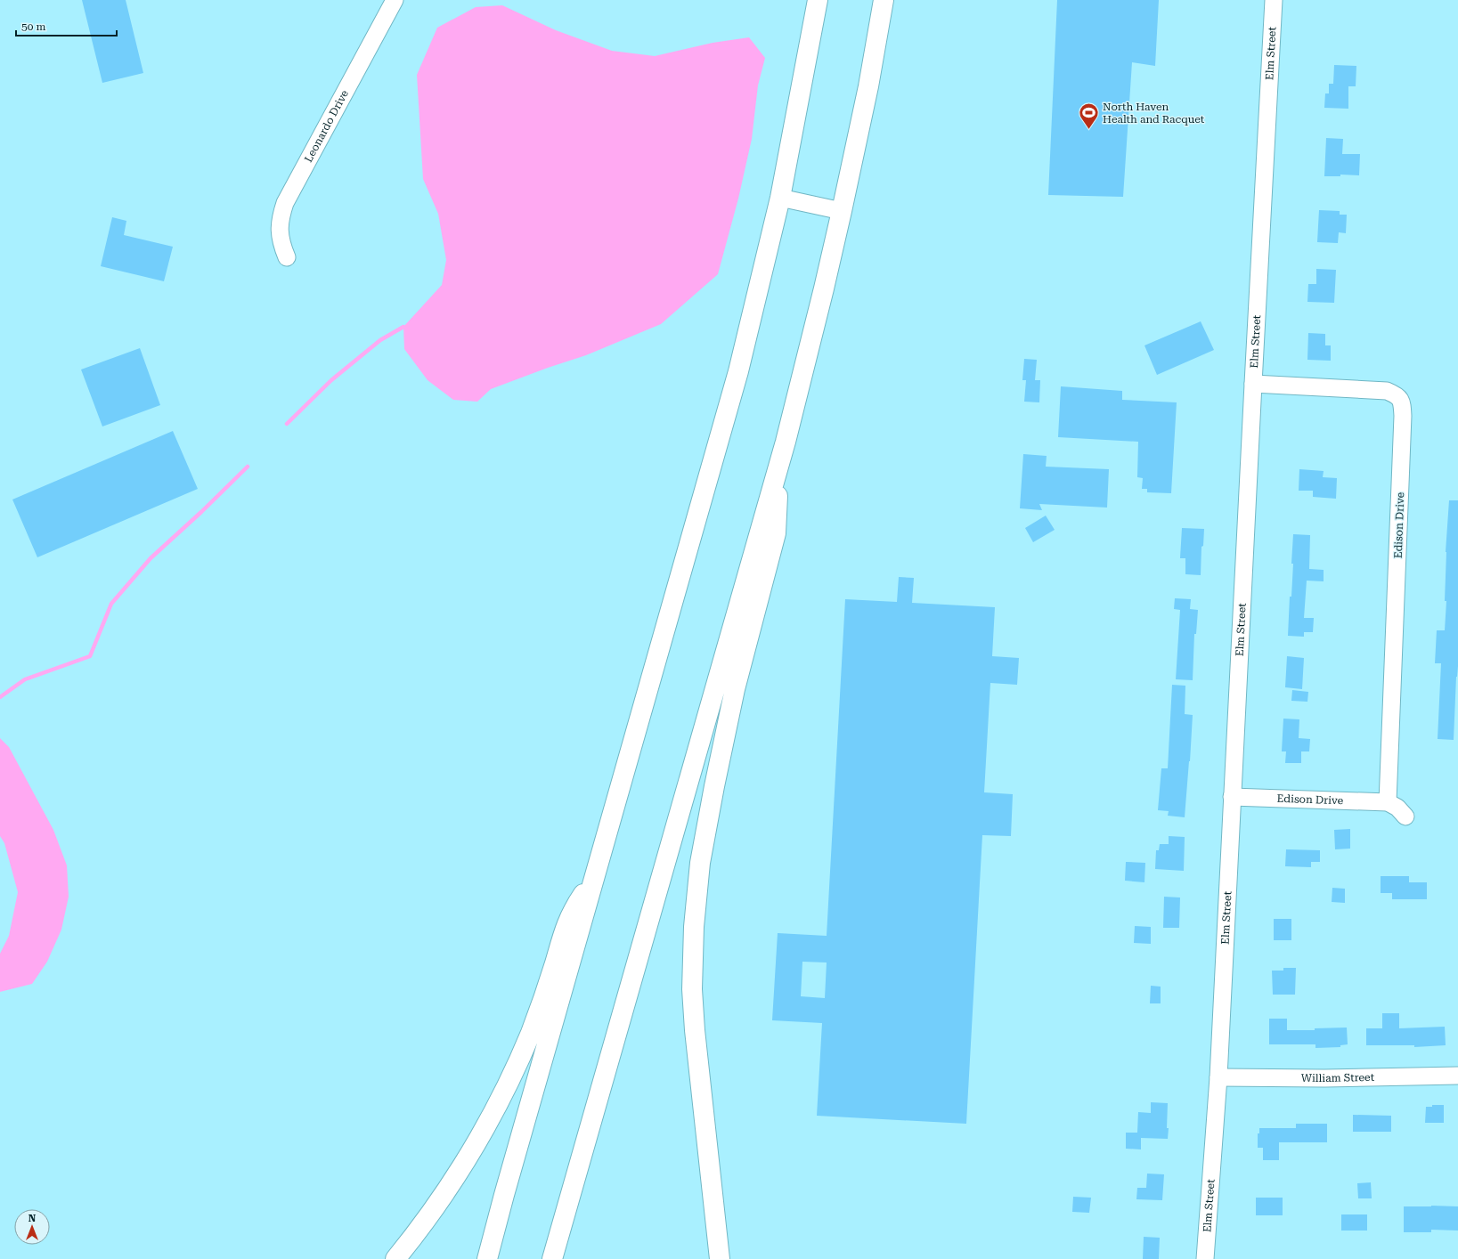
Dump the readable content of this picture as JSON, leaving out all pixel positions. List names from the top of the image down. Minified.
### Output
{"streets":{"street":["Elm Street","Leonardo Drive","Edison Drive","William Street"]},"crossings":[["Elm Street","Edison Drive"],["Elm Street","William Street"]],"places":{"sports":["North Haven Health and Racquet"]},"scale_bar":"50 m","north":"top"}
